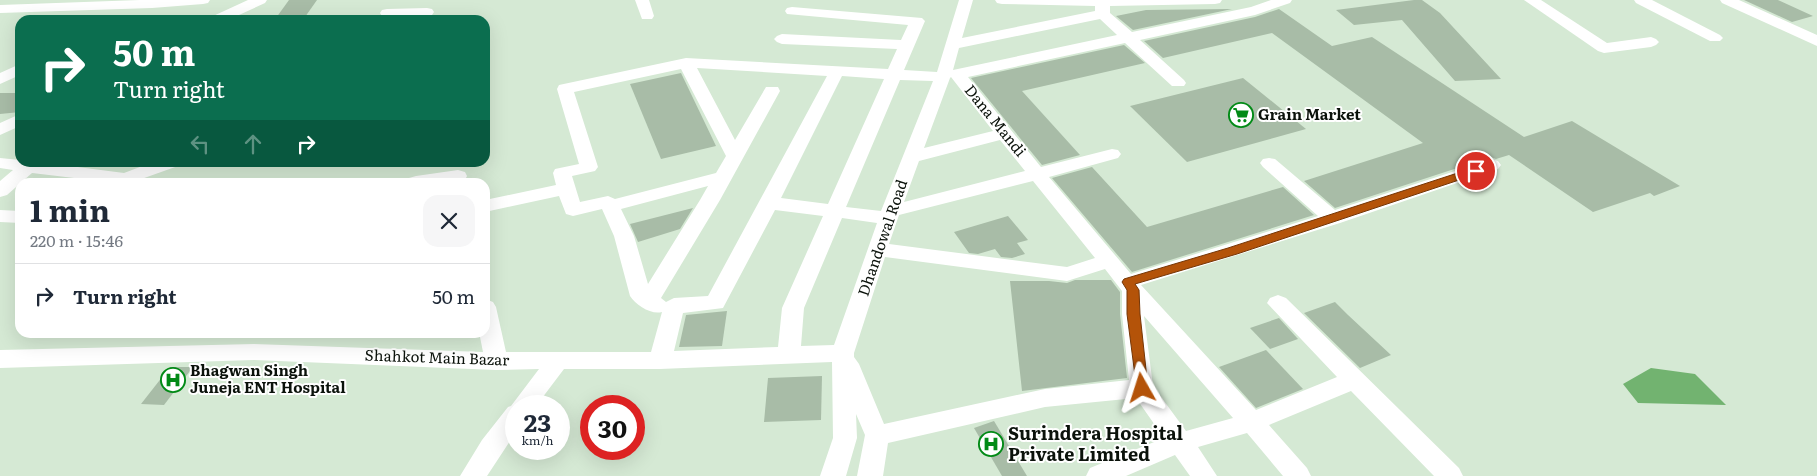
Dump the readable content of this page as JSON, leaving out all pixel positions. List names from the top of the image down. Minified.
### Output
{"streets":{"street":["Dana Mandi","Dhandowal Road","Shahkot Main Bazar"]},"crossings":[["Dana Mandi","Dhandowal Road"],["Dhandowal Road","Shahkot Main Bazar"]],"places":{"supermarket":["Grain Market"],"hospital":["Bhagwan Singh Juneja ENT Hospital","Surindera Hospital Private Limited"]},"page":{"turn":["50 m","Turn right"],"heading":["1 min","220 m · 15:46"],"list":[{"name":"Turn right","value":"50 m"}],"speed":"23 km/h","limit":"30"}}
